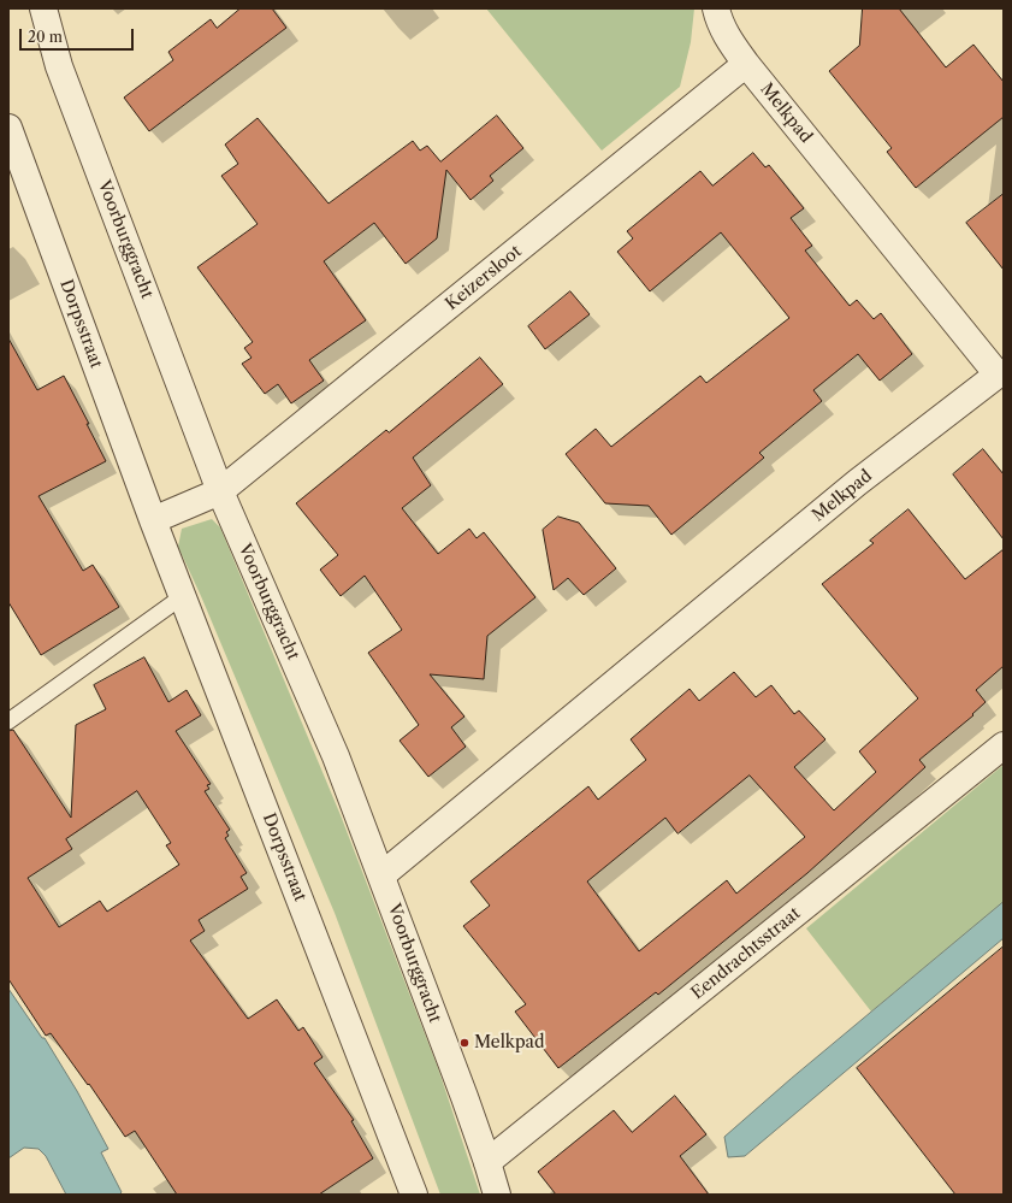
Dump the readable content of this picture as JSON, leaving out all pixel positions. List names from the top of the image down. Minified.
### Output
{"streets":{"street":["Melkpad","Voorburggracht","Keizersloot","Dorpsstraat","Eendrachtsstraat"]},"crossings":[["Melkpad","Voorburggracht"],["Melkpad","Keizersloot"],["Voorburggracht","Keizersloot"],["Voorburggracht","Eendrachtsstraat"]],"places":["Melkpad"],"scale_bar":"20 m"}
